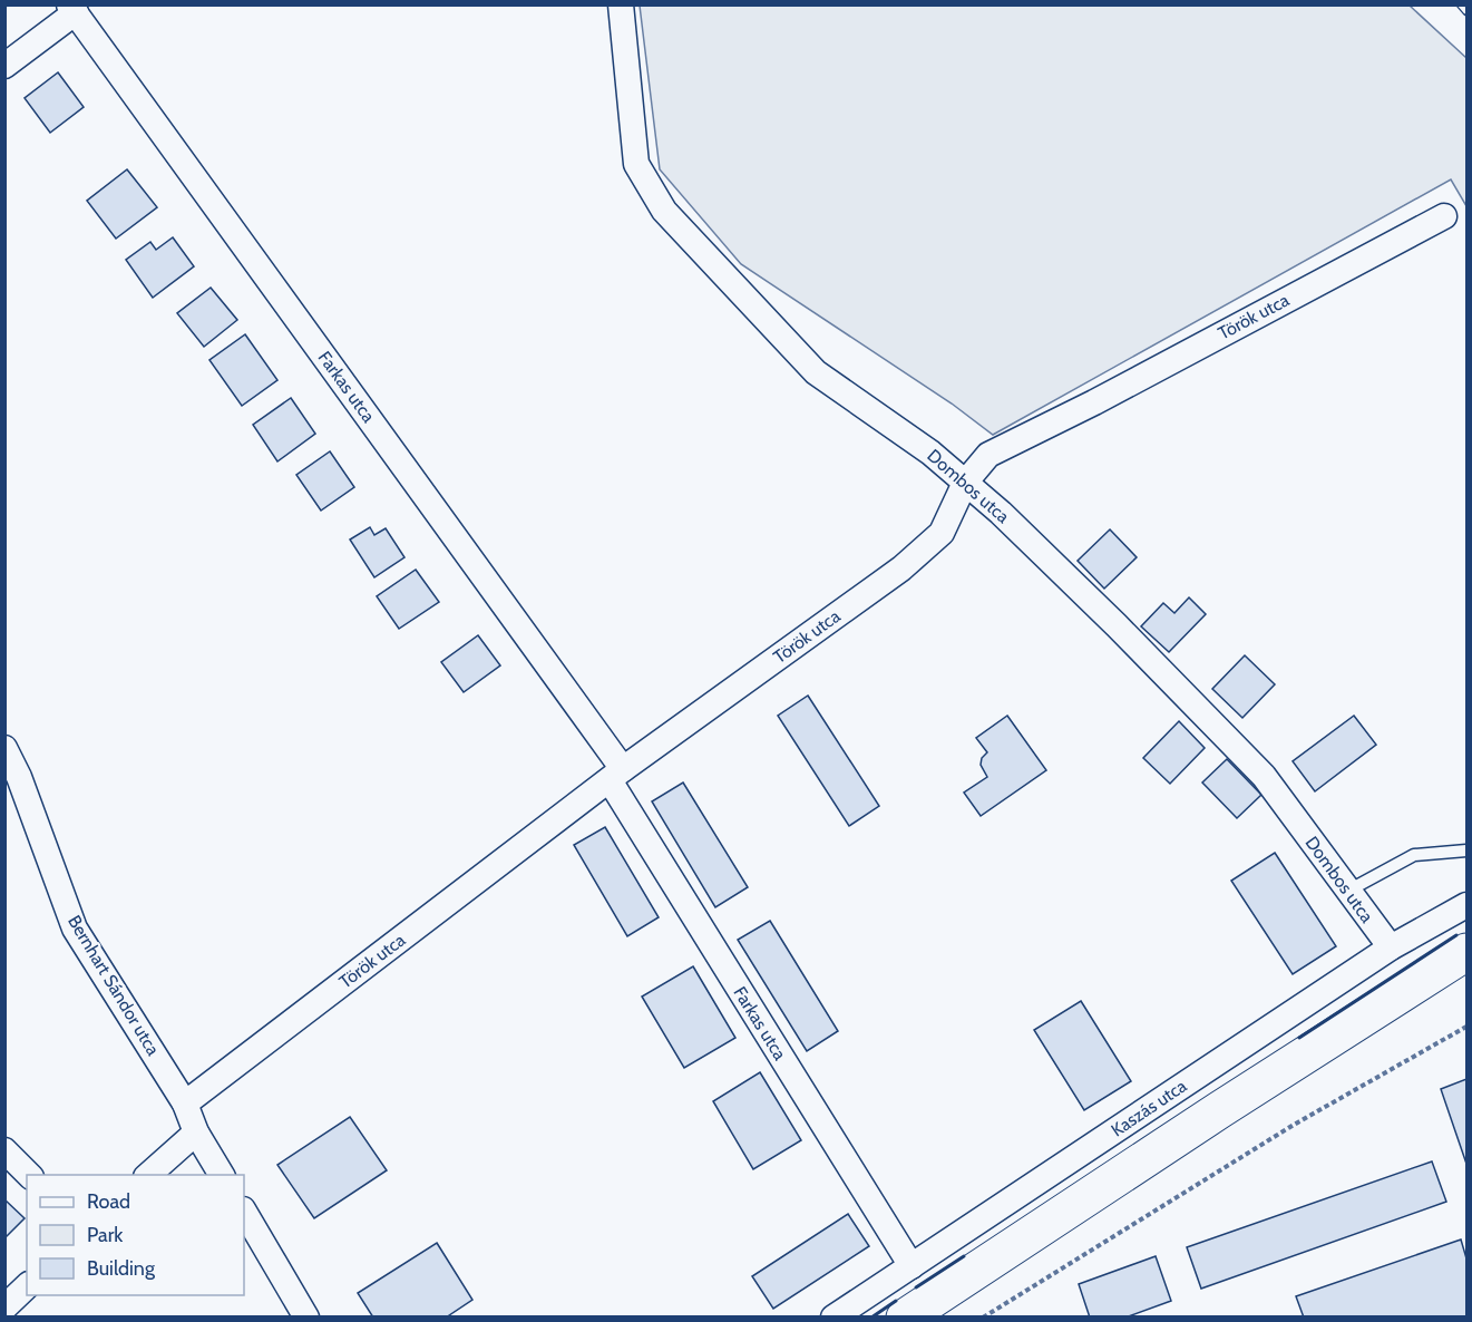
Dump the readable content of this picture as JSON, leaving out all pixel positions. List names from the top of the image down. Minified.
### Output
{"streets":{"street":["Török utca","Farkas utca","Dombos utca","Bernhart Sándor utca","Kaszás utca"]},"crossings":[["Török utca","Farkas utca"],["Török utca","Dombos utca"],["Török utca","Bernhart Sándor utca"],["Farkas utca","Kaszás utca"],["Dombos utca","Kaszás utca"]],"legend":["Road","Park","Building"]}
